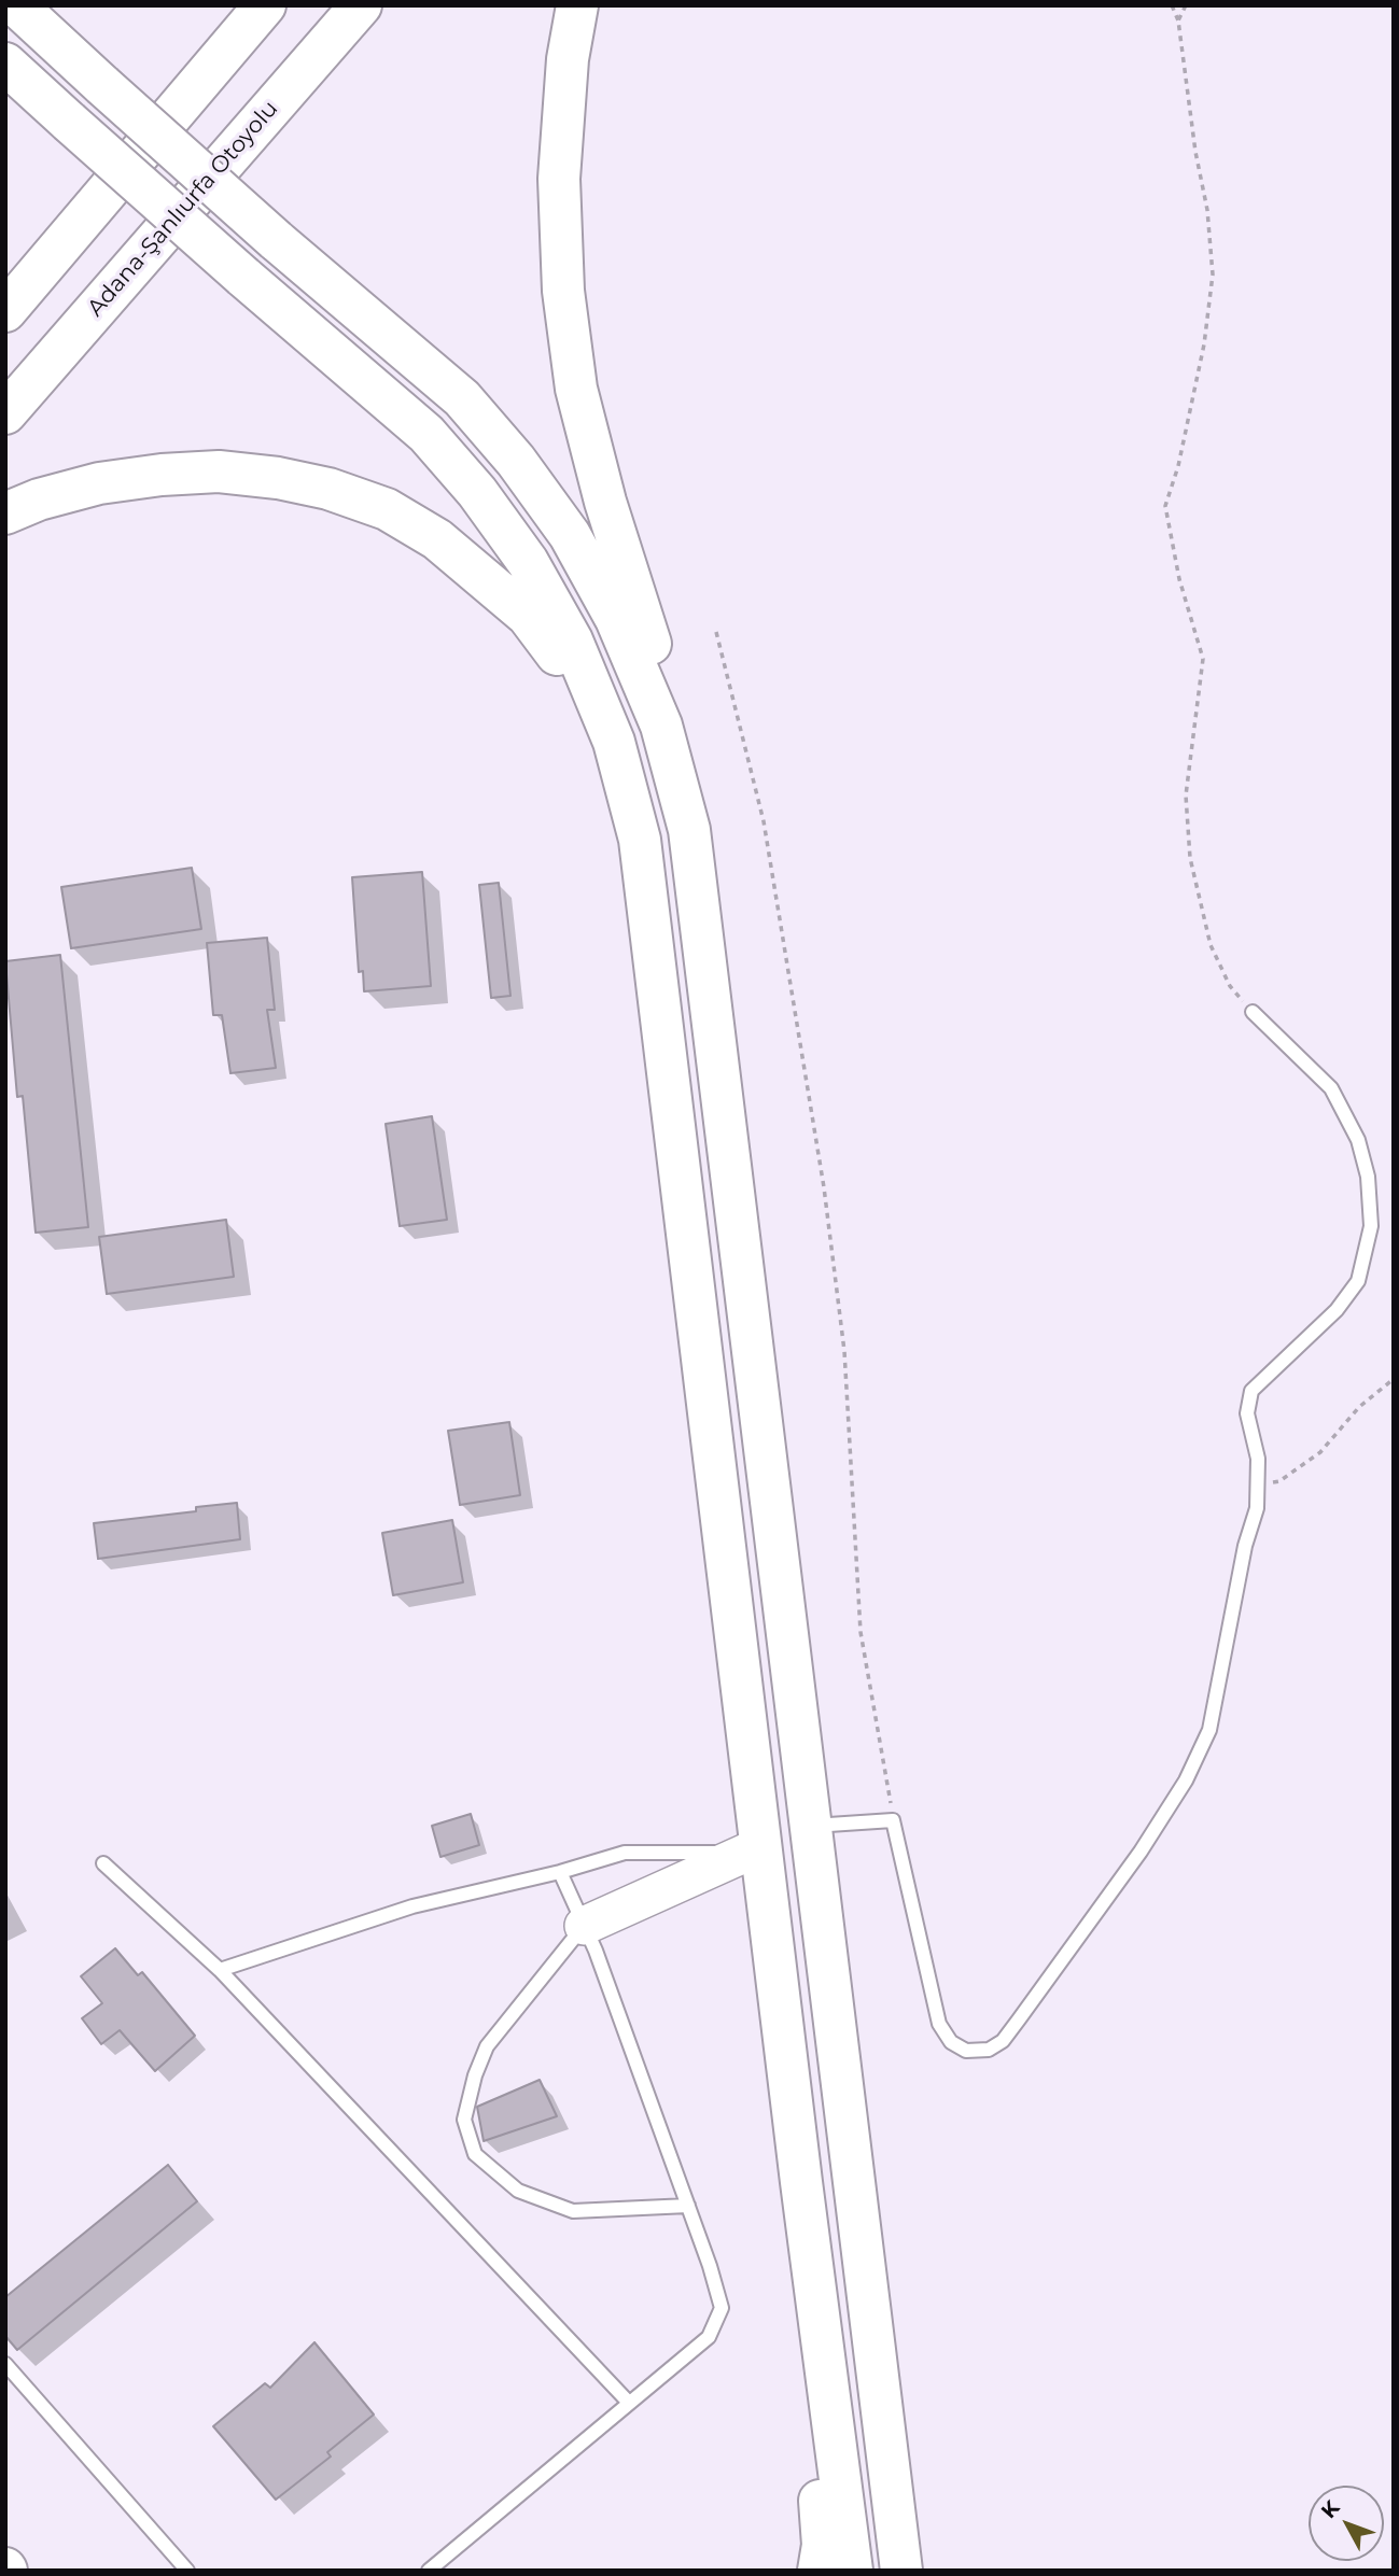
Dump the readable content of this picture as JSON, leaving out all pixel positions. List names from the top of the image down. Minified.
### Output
{"streets":{"highway":["Adana-Şanlıurfa Otoyolu"]},"north":"top left"}
